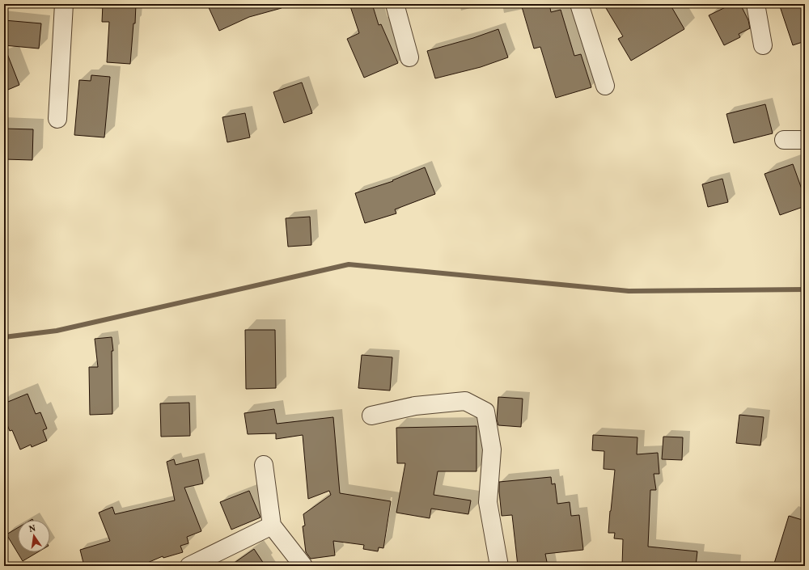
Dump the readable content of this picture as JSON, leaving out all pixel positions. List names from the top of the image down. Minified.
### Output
{"north":"top"}
